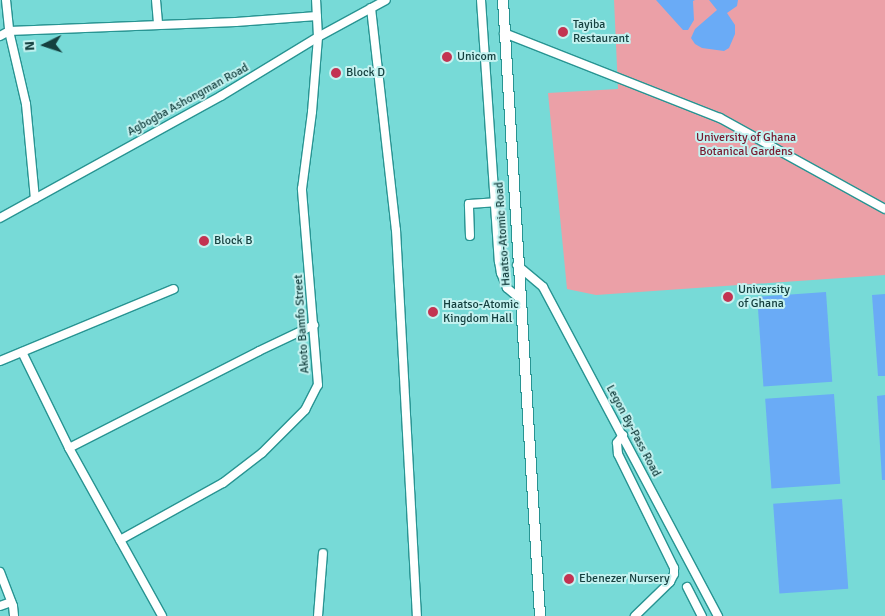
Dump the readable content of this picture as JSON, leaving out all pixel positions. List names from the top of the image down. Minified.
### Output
{"streets":{"main road":["Haatso-Atomic Road"],"street":["Agbogba Ashongman Road","Akoto Bamfo Street","Legon By-Pass Road"]},"crossings":[["Agbogba Ashongman Road","Akoto Bamfo Street"],["Haatso-Atomic Road","Legon By-Pass Road"]],"parks":["University of Ghana Botanical Gardens"],"places":["Tayiba Restaurant","Unicom","Block D","Block B","University of Ghana","Haatso-Atomic Kingdom Hall","Ebenezer Nursery"],"north":"left"}
